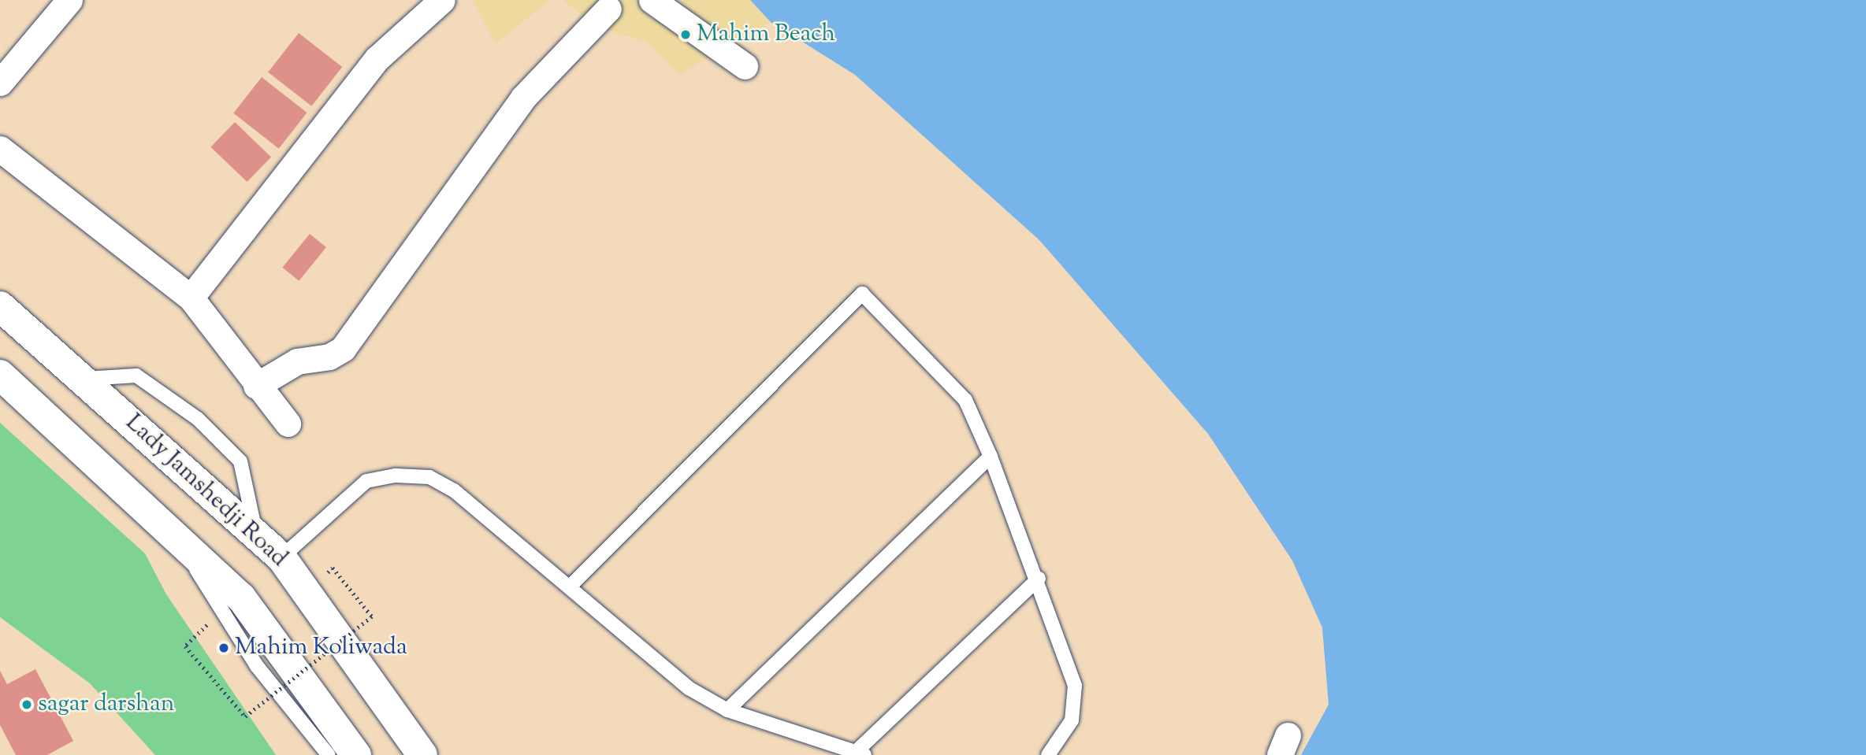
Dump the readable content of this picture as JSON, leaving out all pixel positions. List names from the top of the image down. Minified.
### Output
{"streets":{"main road":["Lady Jamshedji Road"]},"places":["Mahim Beach","Mahim Koliwada","sagar darshan"]}
